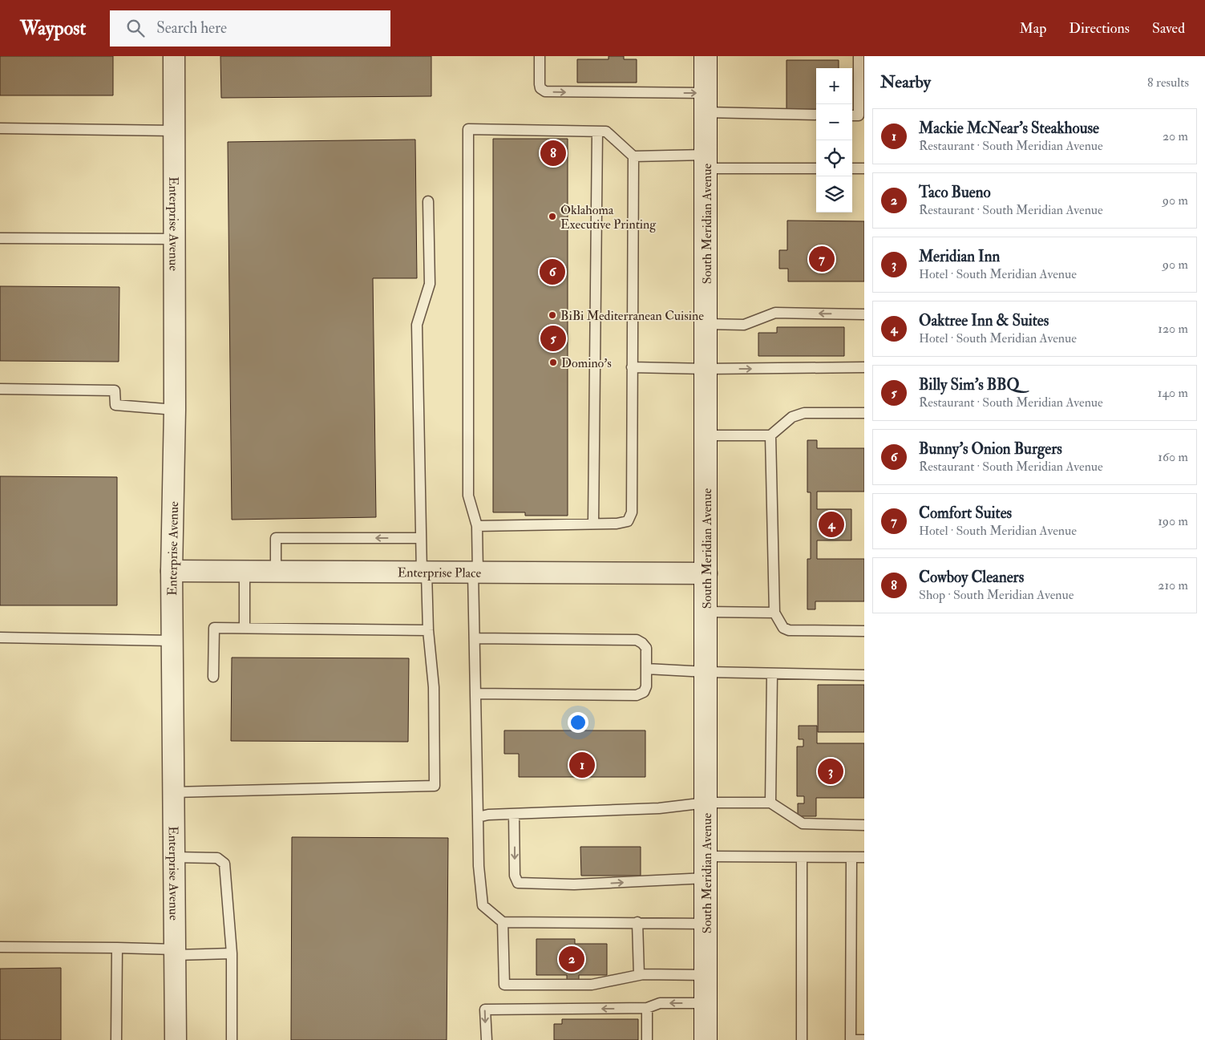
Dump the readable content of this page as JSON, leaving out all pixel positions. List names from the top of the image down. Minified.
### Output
{"streets":{"main road":["South Meridian Avenue"],"street":["Enterprise Avenue","Enterprise Place"]},"crossings":[["Enterprise Avenue","Enterprise Place"],["South Meridian Avenue","Enterprise Place"]],"places":["Oklahoma Executive Printing","BiBi Mediterranean Cuisine","Domino's"],"page":{"header":"Waypost","search":"Search here","nav":["Map","Directions","Saved"],"heading":["Nearby","8 results"],"map_buttons":["+","−"],"list":[{"mark":"1","name":"Mackie McNear's Steakhouse","note":"Restaurant · South Meridian Avenue","value":"20 m"},{"mark":"2","name":"Taco Bueno","note":"Restaurant · South Meridian Avenue","value":"90 m"},{"mark":"3","name":"Meridian Inn","note":"Hotel · South Meridian Avenue","value":"90 m"},{"mark":"4","name":"Oaktree Inn & Suites","note":"Hotel · South Meridian Avenue","value":"120 m"},{"mark":"5","name":"Billy Sim's BBQ","note":"Restaurant · South Meridian Avenue","value":"140 m"},{"mark":"6","name":"Bunny's Onion Burgers","note":"Restaurant · South Meridian Avenue","value":"160 m"},{"mark":"7","name":"Comfort Suites","note":"Hotel · South Meridian Avenue","value":"190 m"},{"mark":"8","name":"Cowboy Cleaners","note":"Shop · South Meridian Avenue","value":"210 m"}],"pins":["8","7","6","5","4","1","3","2"]}}
